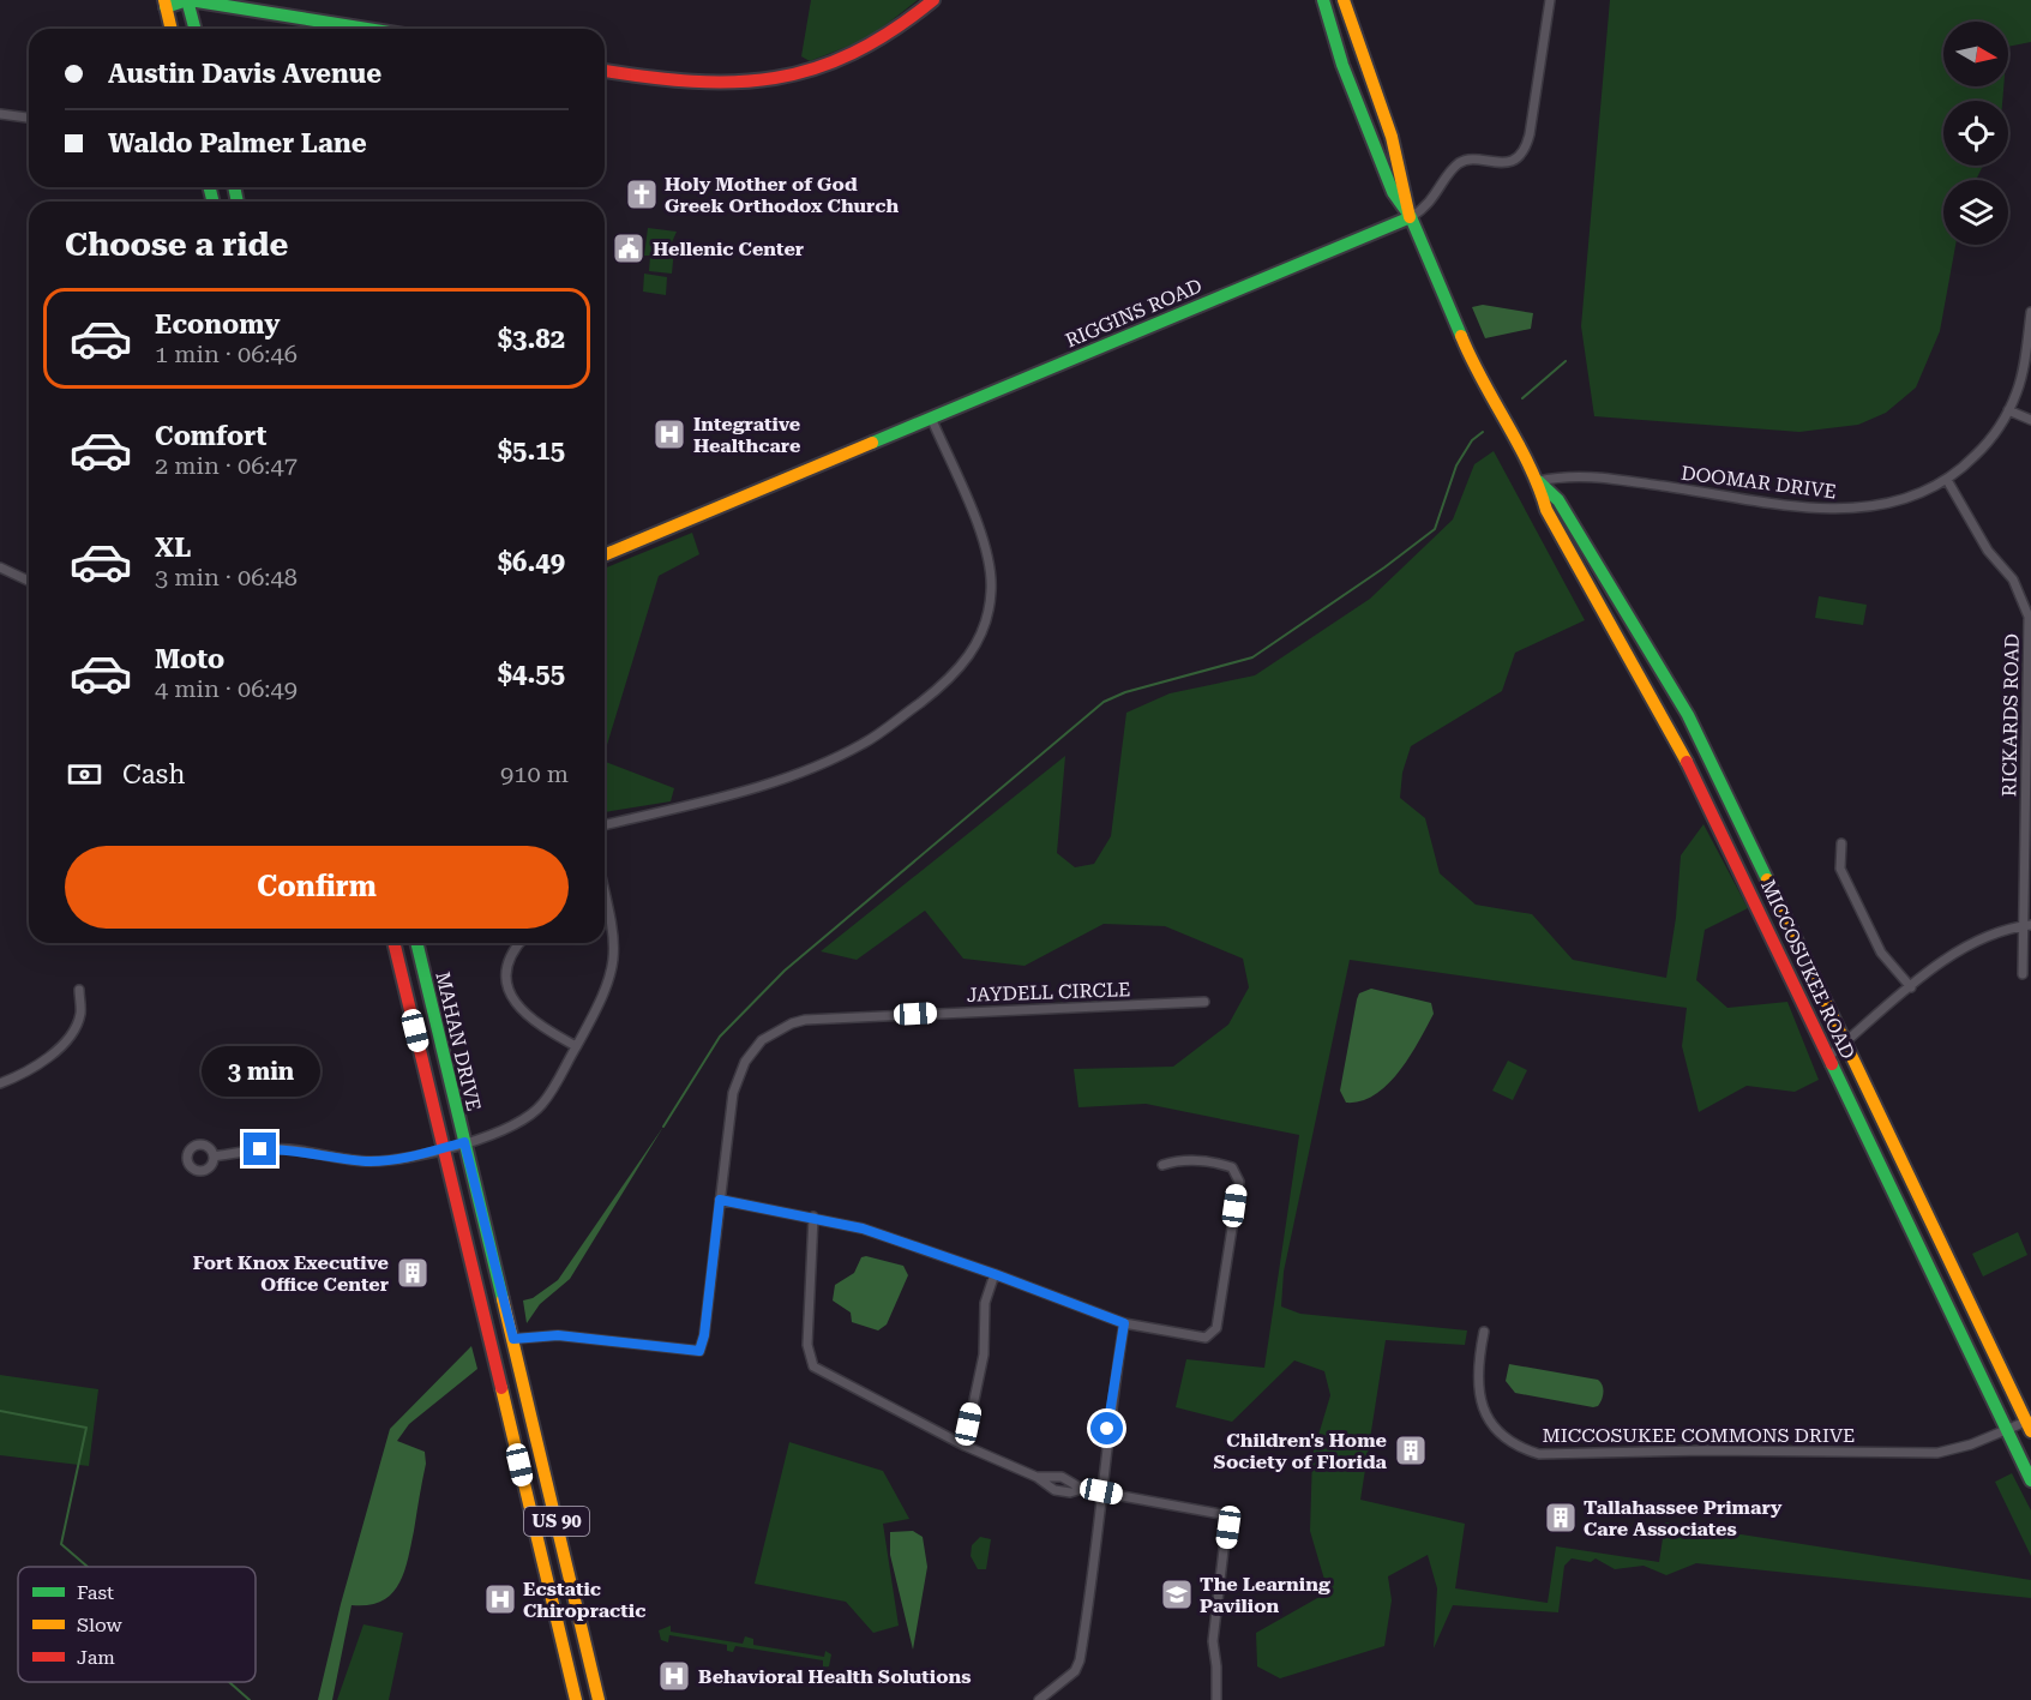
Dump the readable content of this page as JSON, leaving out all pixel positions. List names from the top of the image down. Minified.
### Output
{"streets":{"street":["RIGGINS ROAD","DOOMAR DRIVE","RICKARDS ROAD","MICCOSUKEE ROAD","JAYDELL CIRCLE","MAHAN DRIVE","MICCOSUKEE COMMONS DRIVE","US 90"]},"crossings":[["RIGGINS ROAD","MICCOSUKEE ROAD"],["DOOMAR DRIVE","RICKARDS ROAD"],["DOOMAR DRIVE","MICCOSUKEE ROAD"],["MICCOSUKEE ROAD","MICCOSUKEE COMMONS DRIVE"],["JAYDELL CIRCLE","MAHAN DRIVE"]],"places":{"church":["Holy Mother of God Greek Orthodox Church"],"public building":["Hellenic Center"],"hospital":["Integrative Healthcare","Ecstatic Chiropractic","Behavioral Health Solutions"],"building":["Fort Knox Executive Office Center","Children's Home Society of Florida","Tallahassee Primary Care Associates"],"school or university":["The Learning Pavilion"]},"legend":["Fast","Slow","Jam"],"north":"right","page":{"banner":["Austin Davis Avenue","Waldo Palmer Lane"],"heading":"Choose a ride","list":[{"name":"Economy","note":"1 min · 06:46","value":"$3.82"},{"name":"Comfort","note":"2 min · 06:47","value":"$5.15"},{"name":"XL","note":"3 min · 06:48","value":"$6.49"},{"name":"Moto","note":"4 min · 06:49","value":"$4.55"}],"pay":["Cash","910 m"],"buttons":"Confirm","bubble":"3 min"}}
